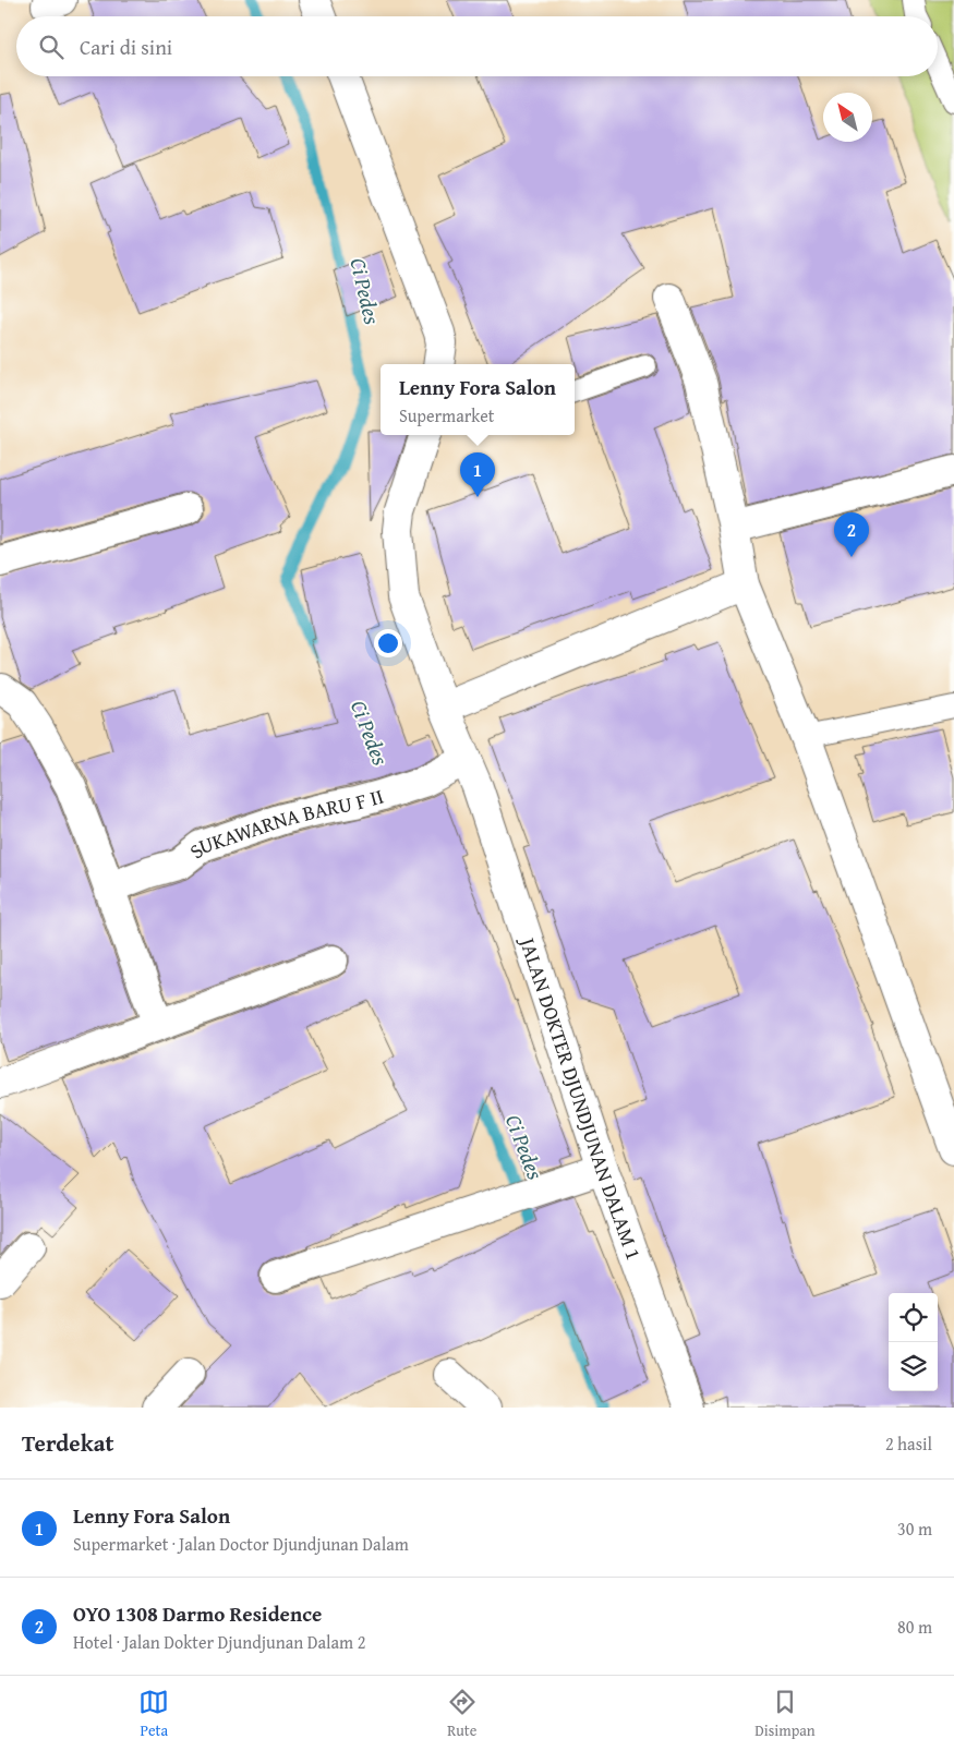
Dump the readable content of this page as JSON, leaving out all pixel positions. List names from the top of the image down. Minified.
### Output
{"streets":{"street":["SUKAWARNA BARU F II","JALAN DOKTER DJUNDJUNAN DALAM 1"]},"crossings":[["SUKAWARNA BARU F II","JALAN DOKTER DJUNDJUNAN DALAM 1"]],"water":["Ci Pedes"],"north":"top left","page":{"search":"Cari di sini","popup":["Lenny Fora Salon","Supermarket"],"pins":["1","2"],"heading":["Terdekat","2 hasil"],"list":[{"mark":"1","name":"Lenny Fora Salon","note":"Supermarket · Jalan Doctor Djundjunan Dalam","value":"30 m"},{"mark":"2","name":"OYO 1308 Darmo Residence","note":"Hotel · Jalan Dokter Djundjunan Dalam 2","value":"80 m"}],"nav":["Peta","Rute","Disimpan"]}}
